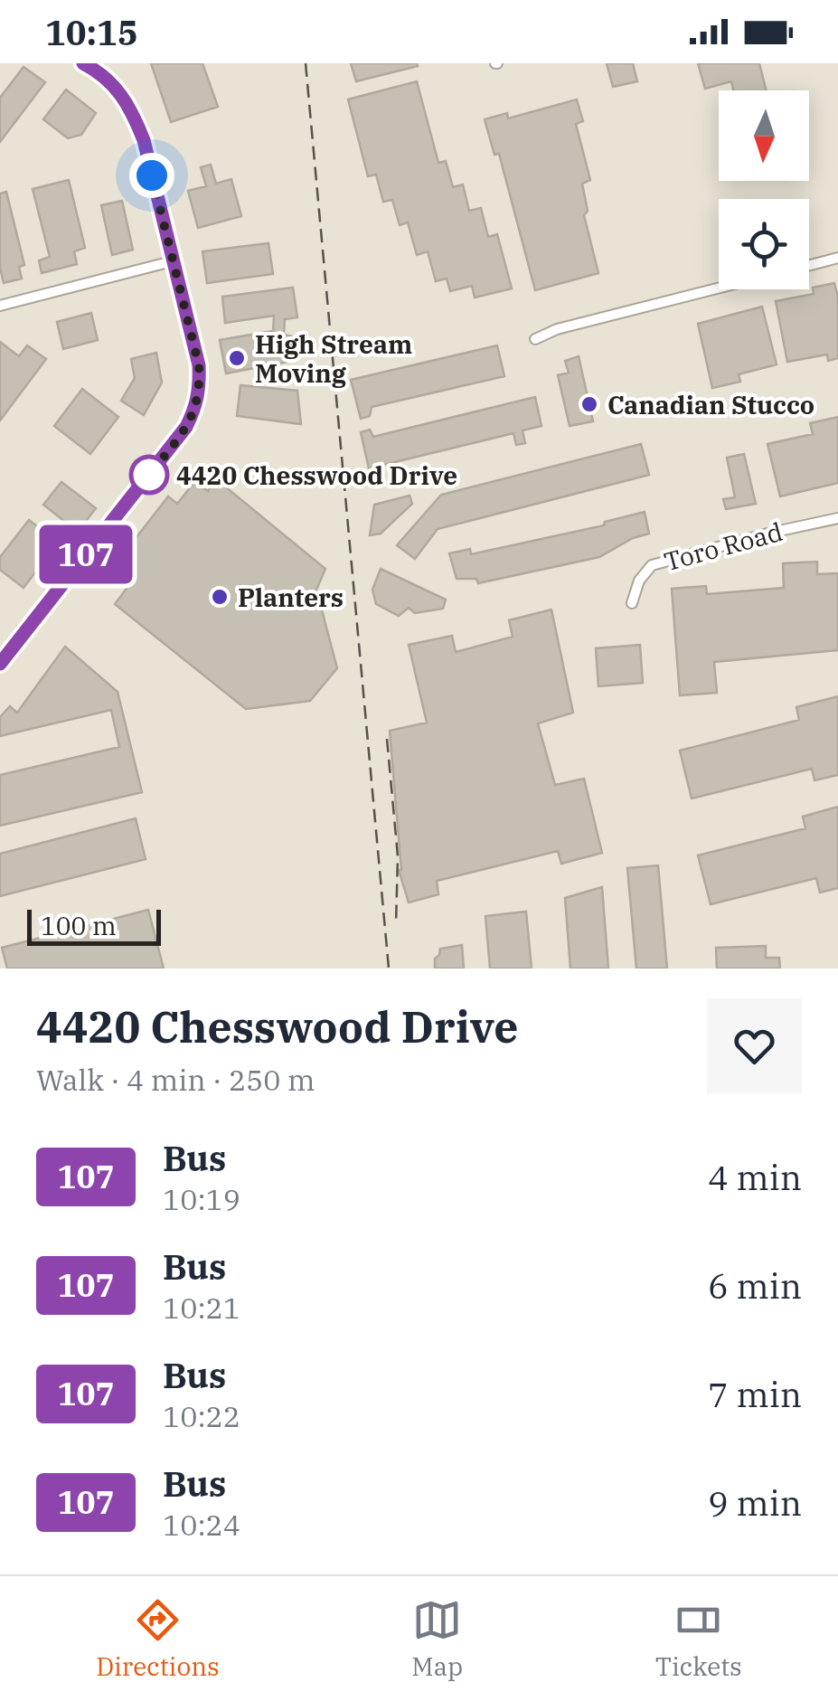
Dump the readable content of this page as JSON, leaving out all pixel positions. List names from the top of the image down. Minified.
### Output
{"streets":{"street":["Toro Road"]},"places":["High Stream Moving","Canadian Stucco","4420 Chesswood Drive","Planters"],"lines":["bus line 107"],"scale_bar":"100 m","north":"bottom","page":{"status":"10:15","on_map":"107","scale":"100 m","heading":["4420 Chesswood Drive","Walk · 4 min · 250 m"],"list":[{"mark":"107","name":"Bus","note":"10:19","value":"4 min"},{"mark":"107","name":"Bus","note":"10:21","value":"6 min"},{"mark":"107","name":"Bus","note":"10:22","value":"7 min"},{"mark":"107","name":"Bus","note":"10:24","value":"9 min"}],"tabs":["Directions","Map","Tickets"]}}
